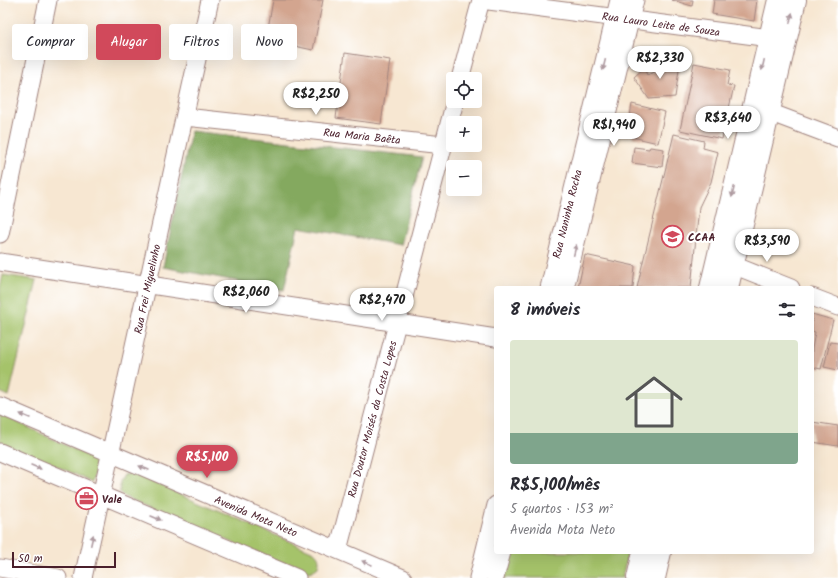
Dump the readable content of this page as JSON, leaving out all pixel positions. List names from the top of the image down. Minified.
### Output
{"streets":{"street":["Rua Lauro Leite de Souza","Rua Maria Baêta","Rua Naninha Rocha","Rua Frei Miguelinho","Rua Doutor Moisés da Costa Lopes","Avenida Mota Neto"]},"crossings":[["Rua Lauro Leite de Souza","Rua Naninha Rocha"],["Rua Maria Baêta","Rua Frei Miguelinho"],["Rua Maria Baêta","Rua Doutor Moisés da Costa Lopes"],["Rua Frei Miguelinho","Avenida Mota Neto"],["Rua Doutor Moisés da Costa Lopes","Avenida Mota Neto"]],"places":{"school or university":["CCAA"],"office":["Vale"]},"scale_bar":"50 m","page":{"chip":["Comprar","Alugar","Filtros","Novo"],"price":["R$2,330","R$2,250","R$3,640","R$1,940","R$3,590","R$2,060","R$2,470","R$5,100"],"map_buttons":["+","−"],"heading":"8 imóveis","list":[{"name":"R$5,100/mês","note":"5 quartos · 153 m² · Avenida Mota Neto"}],"scale":"50 m"}}
